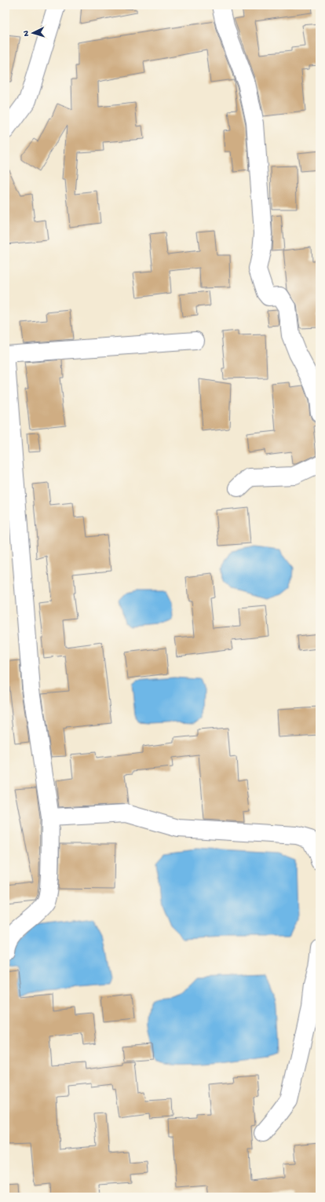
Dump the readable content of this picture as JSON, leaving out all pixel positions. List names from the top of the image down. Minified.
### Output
{"north":"left"}
